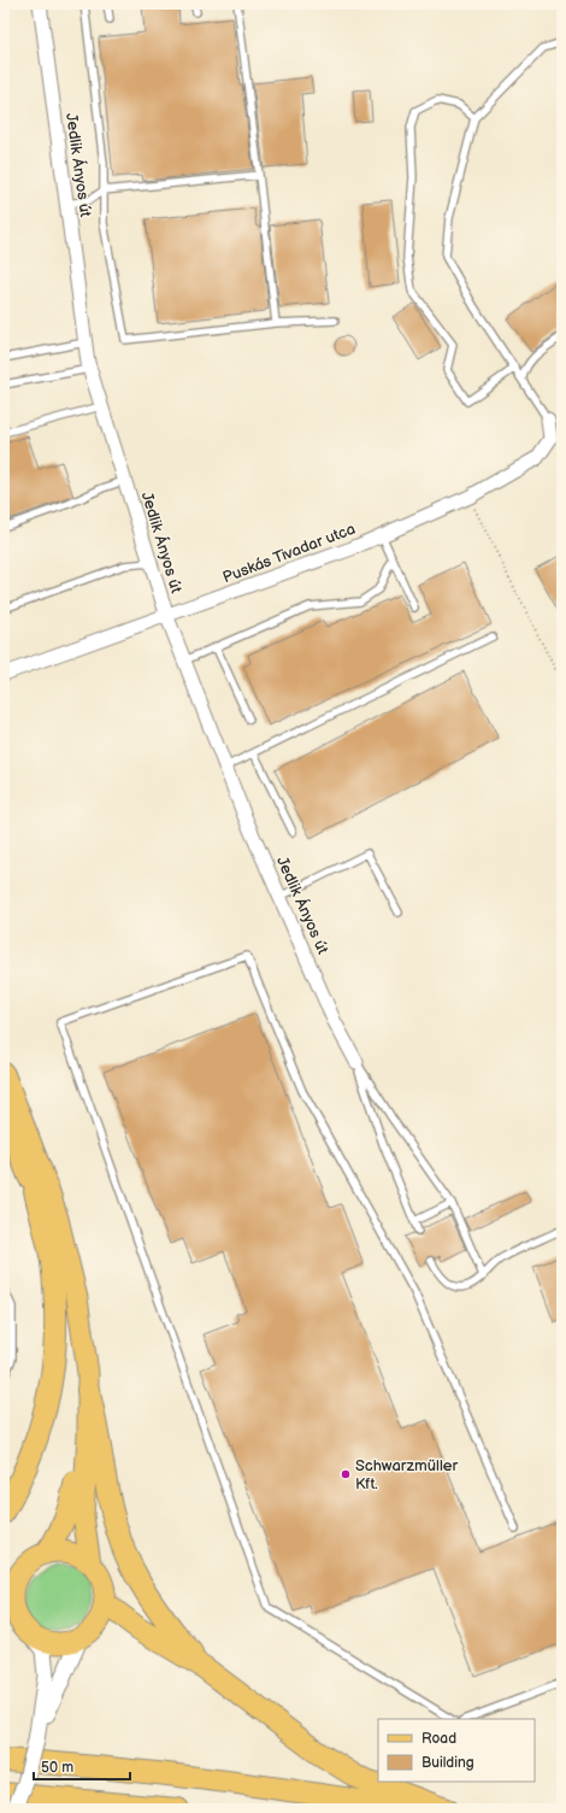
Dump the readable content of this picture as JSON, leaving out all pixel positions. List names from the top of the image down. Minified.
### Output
{"streets":{"street":["Jedlik Ányos út","Puskás Tivadar utca"]},"crossings":[["Jedlik Ányos út","Puskás Tivadar utca"]],"places":["Schwarzmüller Kft."],"legend":["Road","Building"],"scale_bar":"50 m"}
